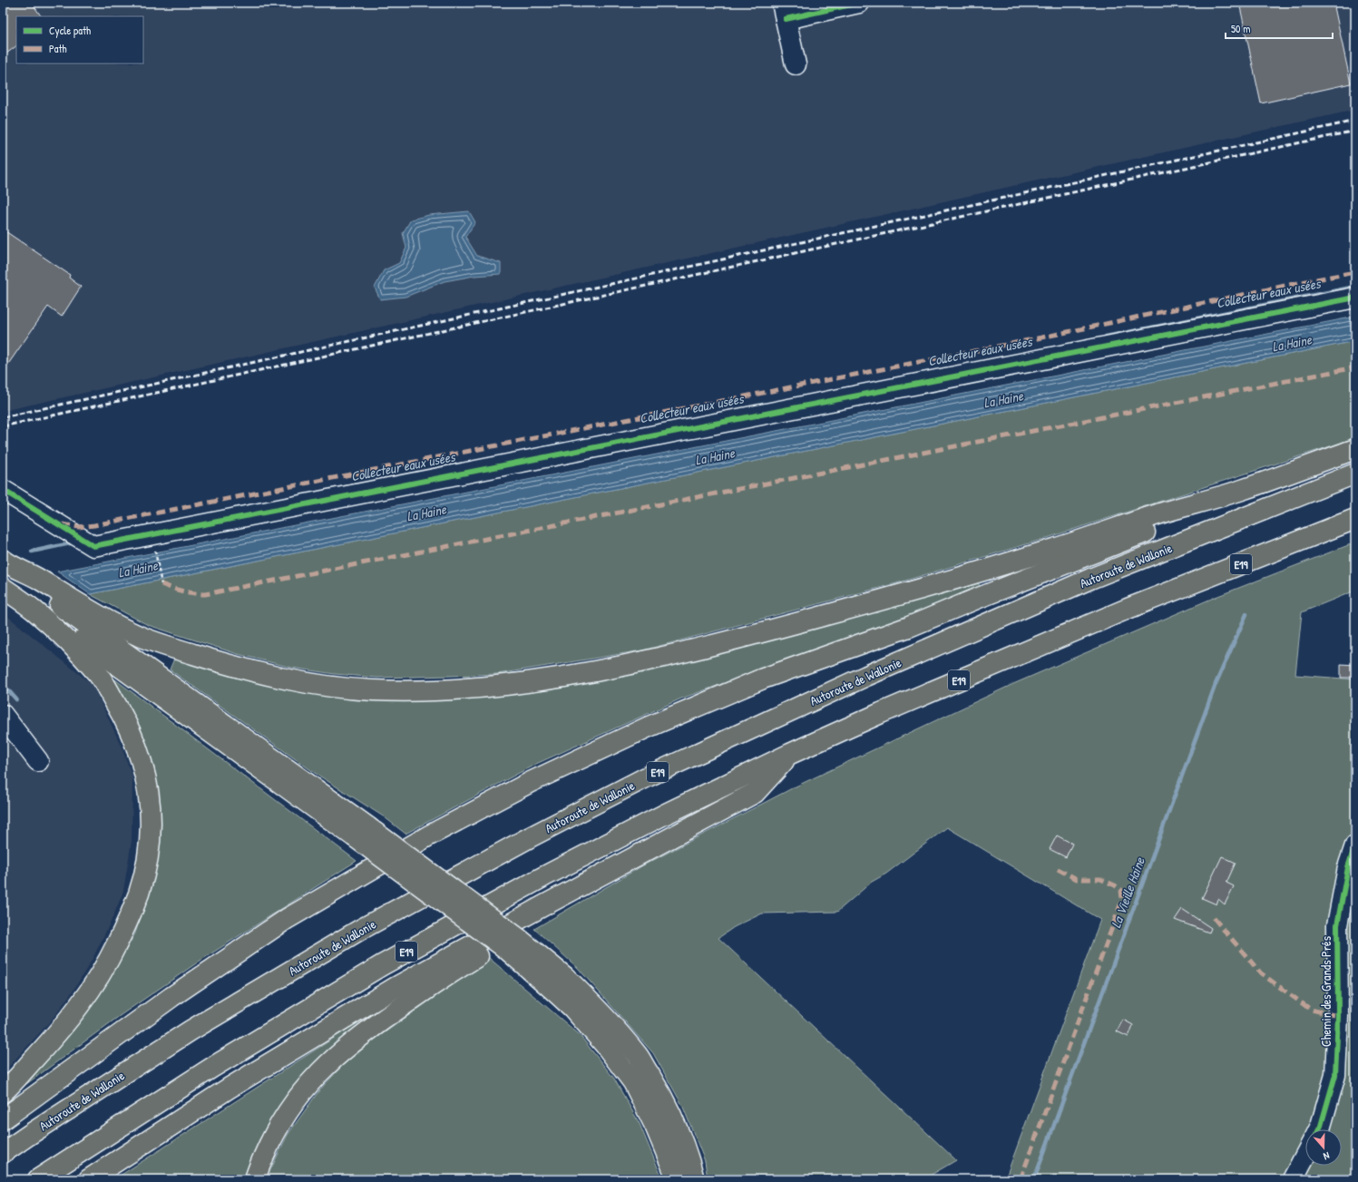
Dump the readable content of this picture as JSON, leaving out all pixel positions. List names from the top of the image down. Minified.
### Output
{"streets":{"highway":["E19","Autoroute de Wallonie"],"street":["Chemin des Grands Prés"]},"water":["Collecteur eaux usées","La Haine","La Vieille Haine"],"legend":["Cycle path","Path"],"scale_bar":"50 m","north":"bottom"}
